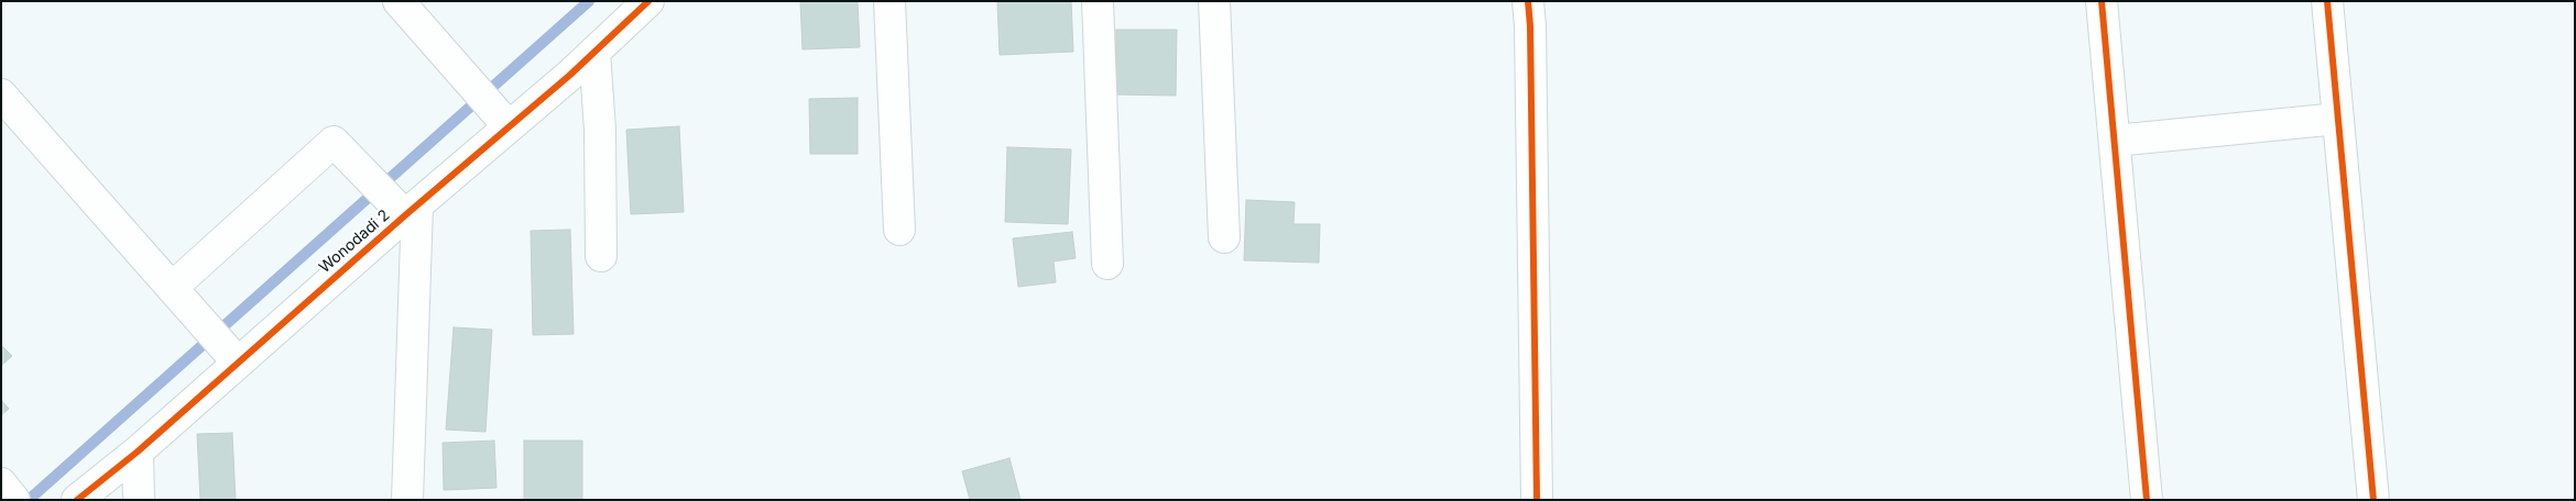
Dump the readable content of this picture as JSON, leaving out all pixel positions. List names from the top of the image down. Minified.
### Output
{"streets":{"street":["Wonodadi 2"]}}
